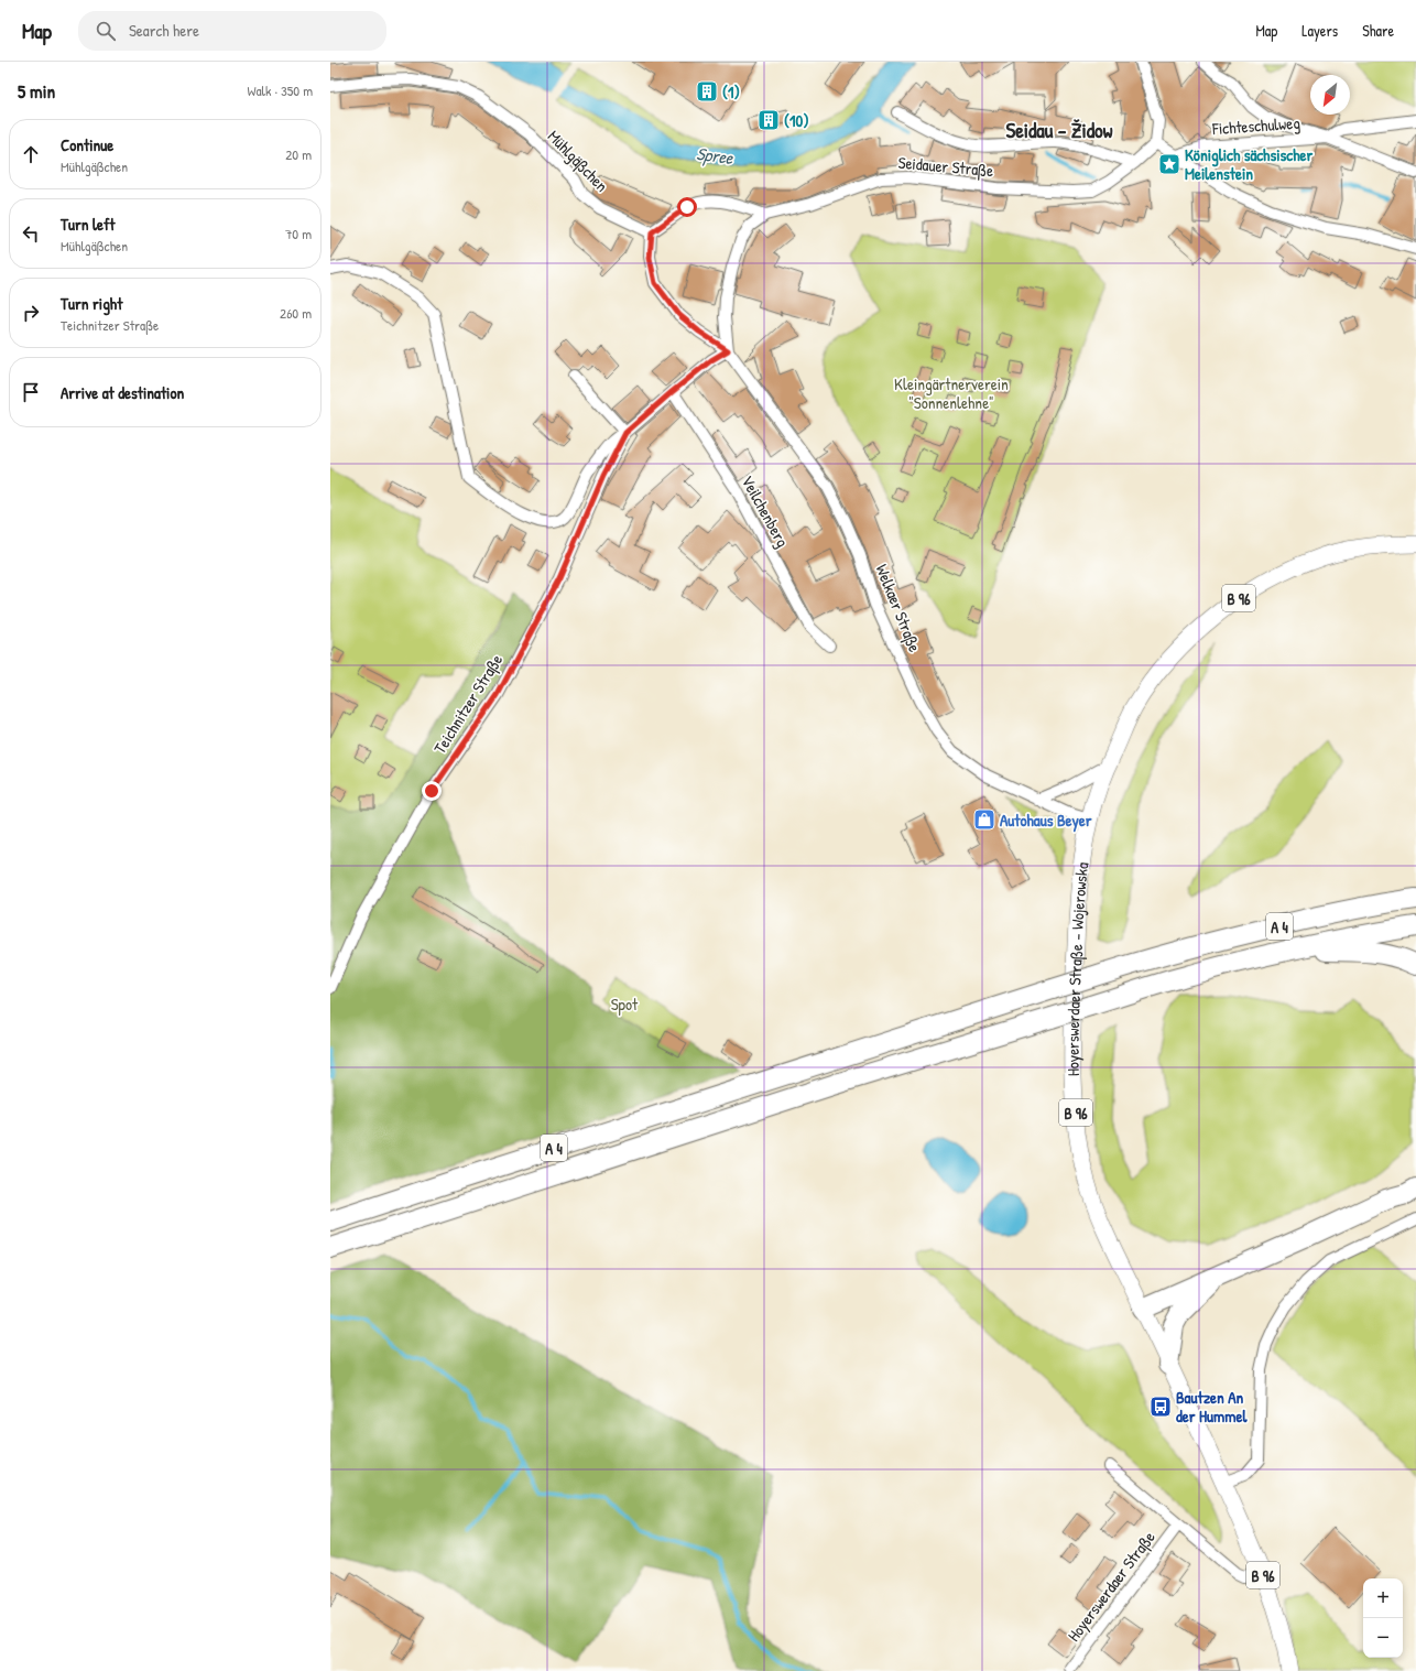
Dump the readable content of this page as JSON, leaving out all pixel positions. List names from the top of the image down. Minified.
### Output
{"streets":{"highway":["A 4"],"main road":["B 96","Hoyerswerdaer Straße - Wojerowska"],"street":["Fichteschulweg","Mühlgäßchen","Seidauer Straße","Veilchenberg","Welkaer Straße","Teichnitzer Straße","Hoyerswerdaer Straße"]},"crossings":[["Seidauer Straße","Welkaer Straße"],["Seidauer Straße","Teichnitzer Straße"],["Veilchenberg","Teichnitzer Straße"],["Welkaer Straße","Teichnitzer Straße"],["Welkaer Straße","Hoyerswerdaer Straße - Wojerowska"],["Hoyerswerdaer Straße - Wojerowska","Hoyerswerdaer Straße"]],"districts":["Seidau - Židow"],"water":["Spree"],"parks":["Kleingärtnerverein \"Sonnenlehne\"","Spot"],"places":{"building":["(1)","(10)"],"place":["Königlich sächsischer Meilenstein"],"shop":["Autohaus Beyer"],"bus stop":["Bautzen An der Hummel"]},"north":"bottom left","page":{"header":"Map","search":"Search here","nav":["Map","Layers","Share"],"heading":["5 min","Walk · 350 m"],"list":[["Continue","Mühlgäßchen","20 m"],["Turn left","Mühlgäßchen","70 m"],["Turn right","Teichnitzer Straße","260 m"],"Arrive at destination"],"map_buttons":["+","−"]}}
